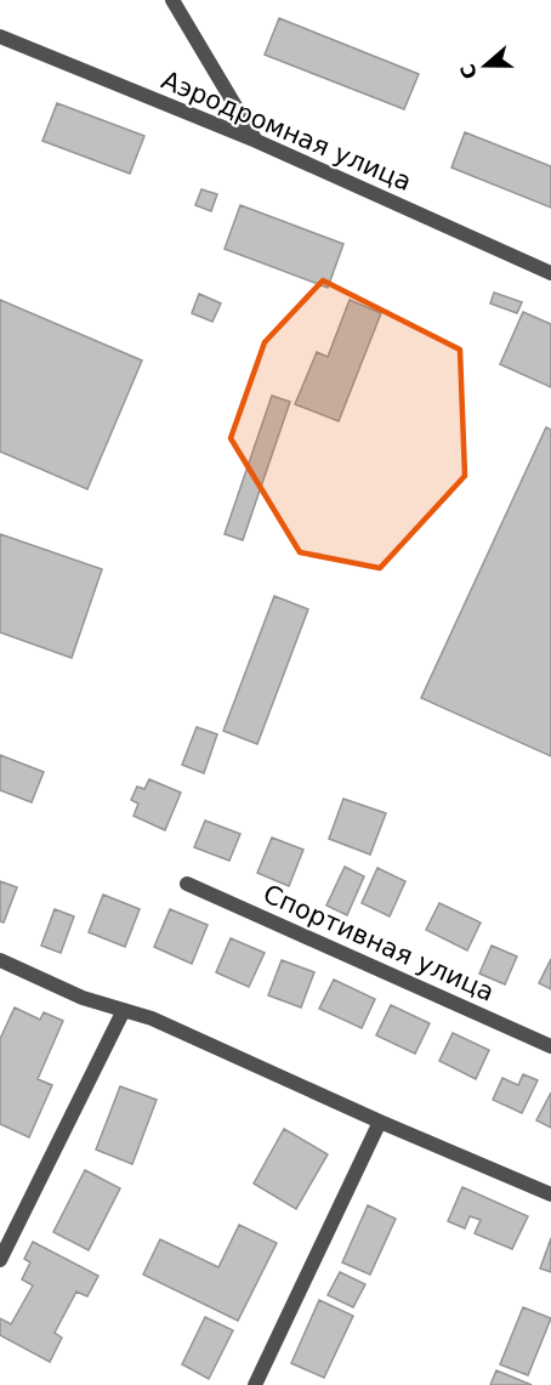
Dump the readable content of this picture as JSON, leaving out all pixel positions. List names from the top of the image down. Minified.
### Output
{"streets":{"street":["Аэродромная улица","Спортивная улица"]},"north":"left"}
